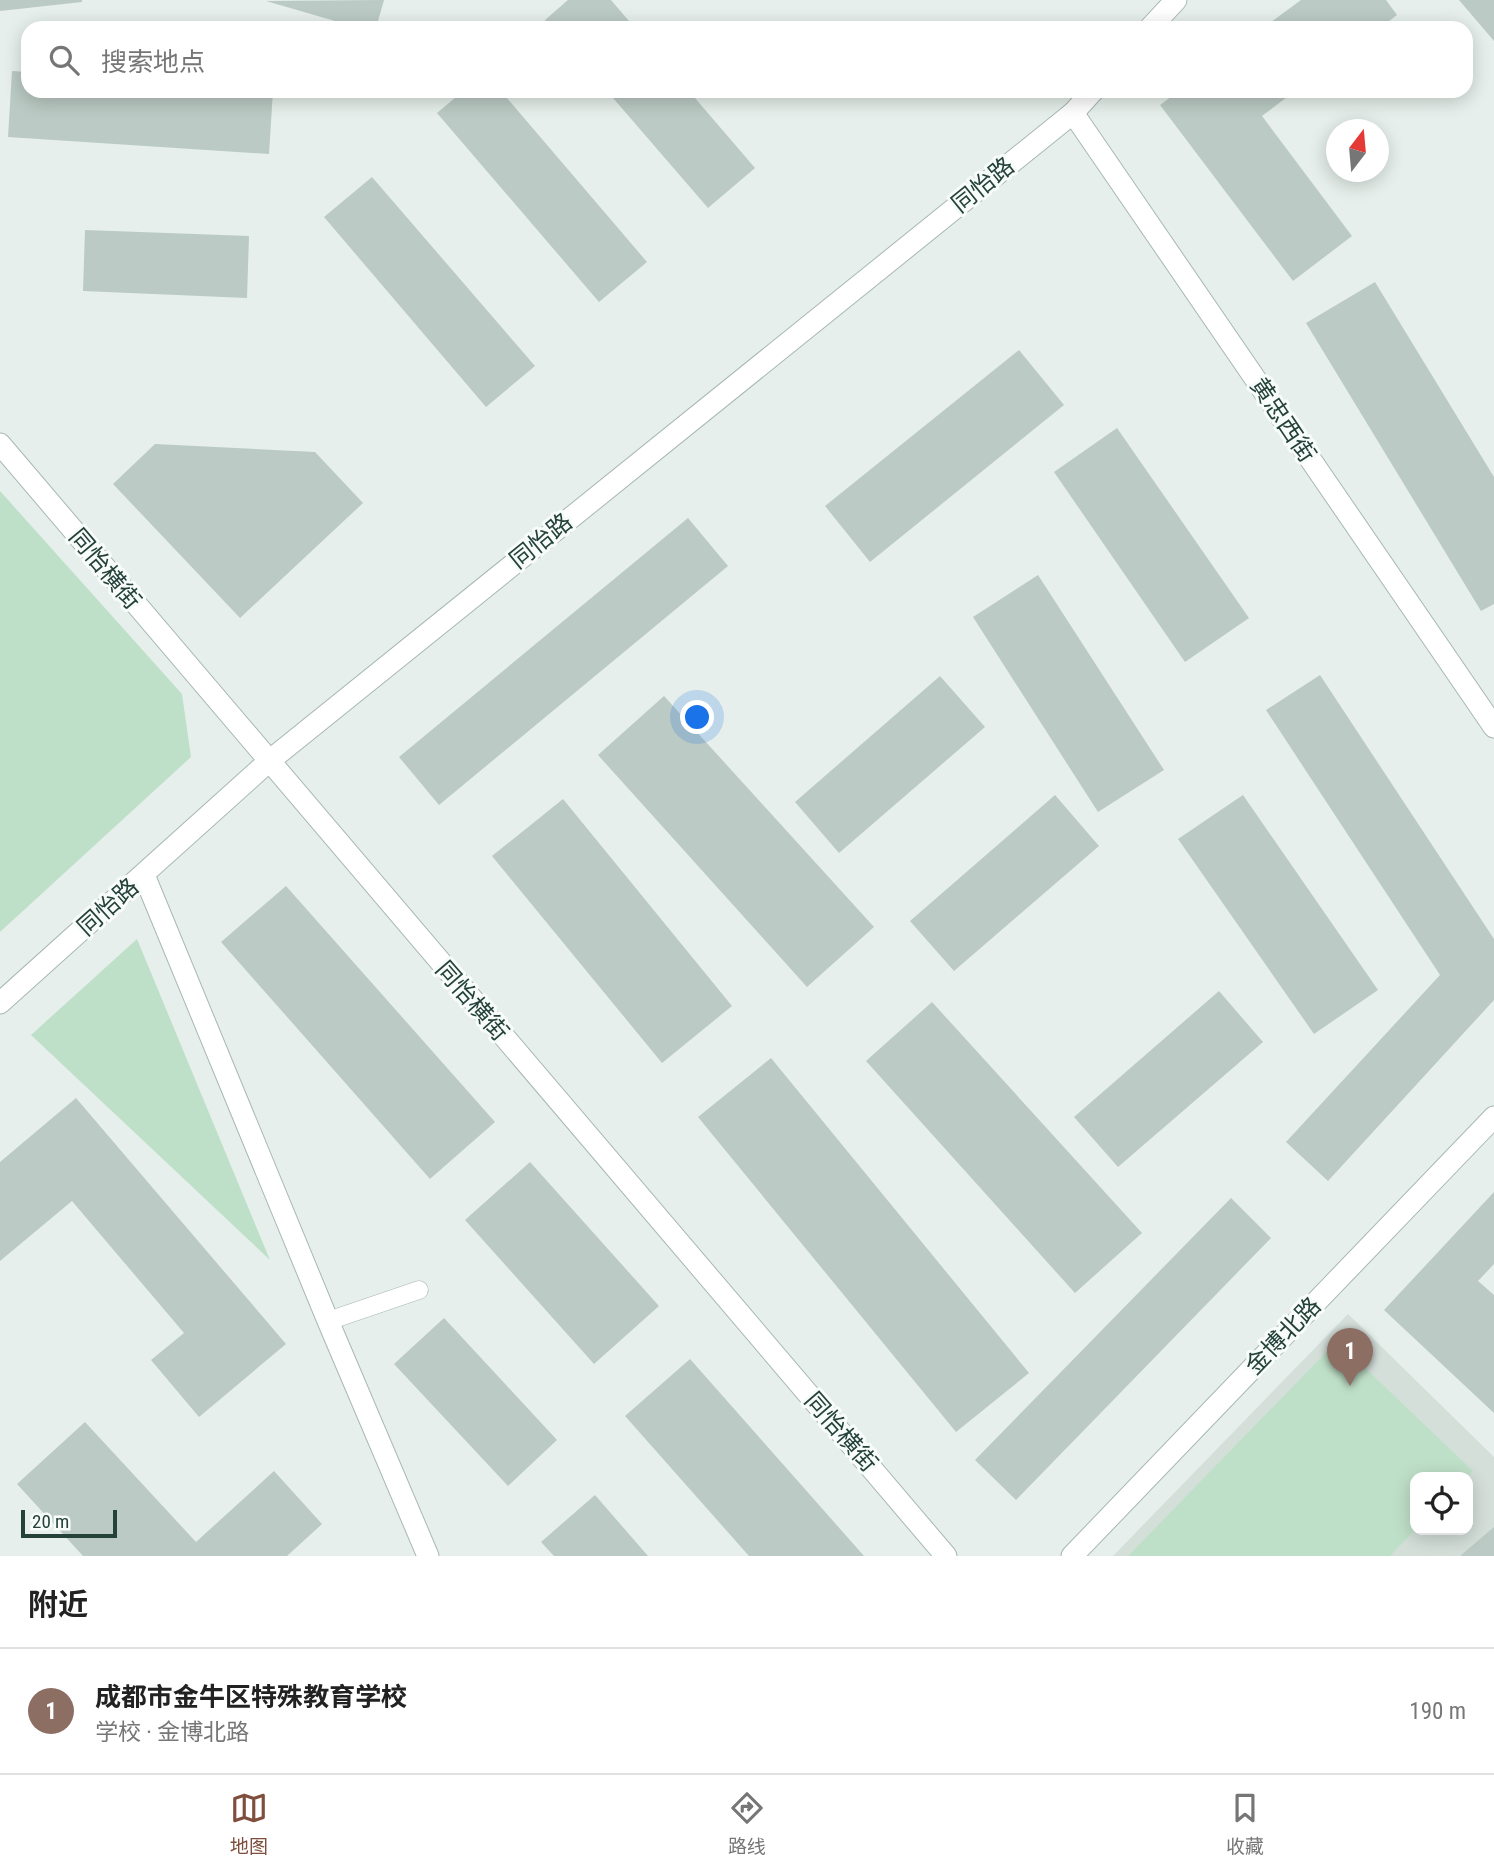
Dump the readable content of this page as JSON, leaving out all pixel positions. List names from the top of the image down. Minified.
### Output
{"streets":{"street":["同怡路","黄忠西街","同怡横街","金博北路"]},"crossings":[["同怡路","黄忠西街"],["同怡路","同怡横街"]],"scale_bar":"20 m","north":"top","page":{"search":"搜索地点","pins":"1","scale":"20 m","heading":"附近","list":[{"mark":"1","name":"成都市金牛区特殊教育学校","note":"学校 · 金博北路","value":"190 m"}],"nav":["地图","路线","收藏"]}}
